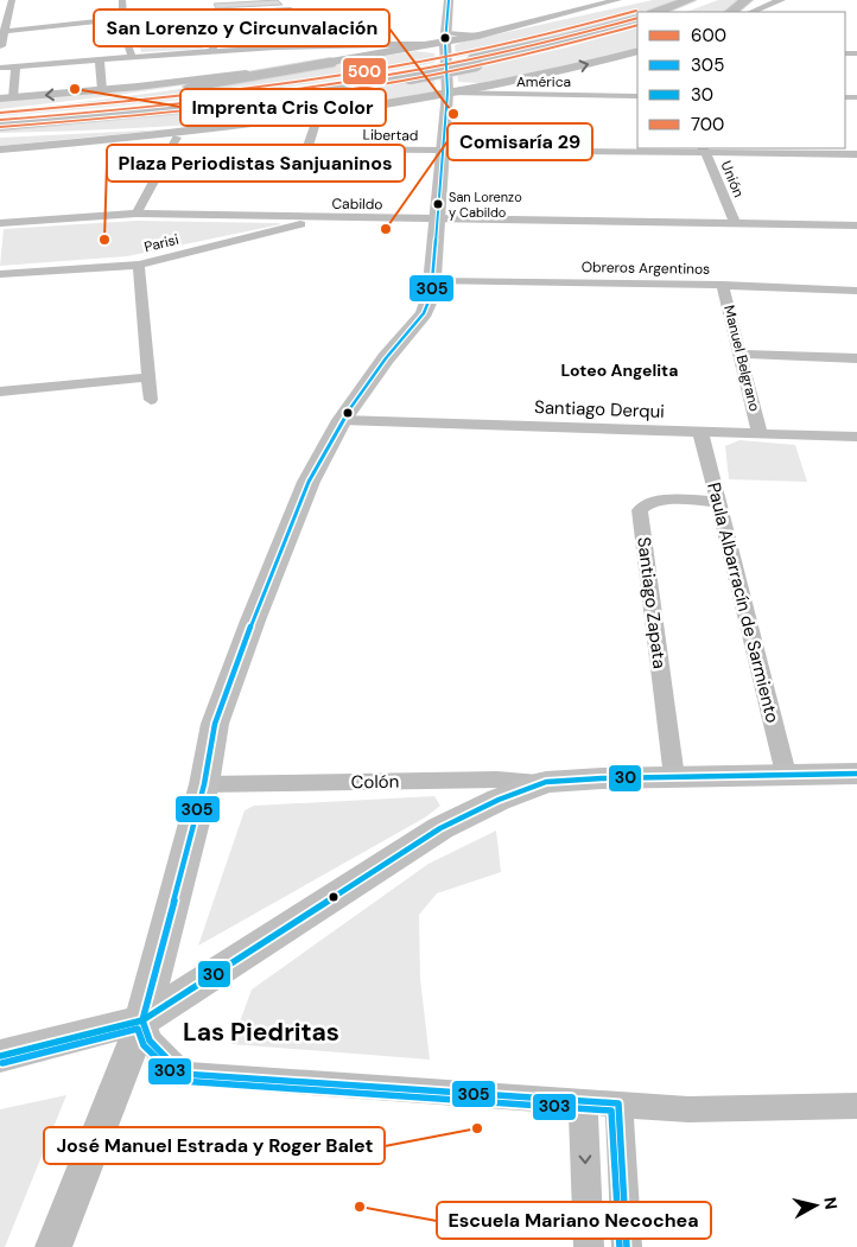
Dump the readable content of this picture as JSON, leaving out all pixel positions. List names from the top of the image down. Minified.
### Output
{"streets":{"street":["América","Libertad","Unión","Cabildo","Parisi","Obreros Argentinos","Manuel Belgrano","Santiago Derqui","Santiago Zapata","Paula Albarracín de Sarmiento","Colón"]},"crossings":[["Libertad","Unión"],["Unión","Cabildo"],["Cabildo","Parisi"],["Obreros Argentinos","Manuel Belgrano"],["Manuel Belgrano","Santiago Derqui"],["Santiago Derqui","Paula Albarracín de Sarmiento"],["Santiago Zapata","Paula Albarracín de Sarmiento"]],"districts":["Loteo Angelita","Las Piedritas"],"places":["Imprenta Cris Color","San Lorenzo y Circunvalación","San Lorenzo y Cabildo","Comisaría 29","Plaza Periodistas Sanjuaninos","José Manuel Estrada y Roger Balet","Escuela Mariano Necochea"],"lines":["transit line 305","transit line 500","transit line 600","transit line 700","transit line 30","transit line 303"],"legend":["600","305","30","700"],"north":"right"}
